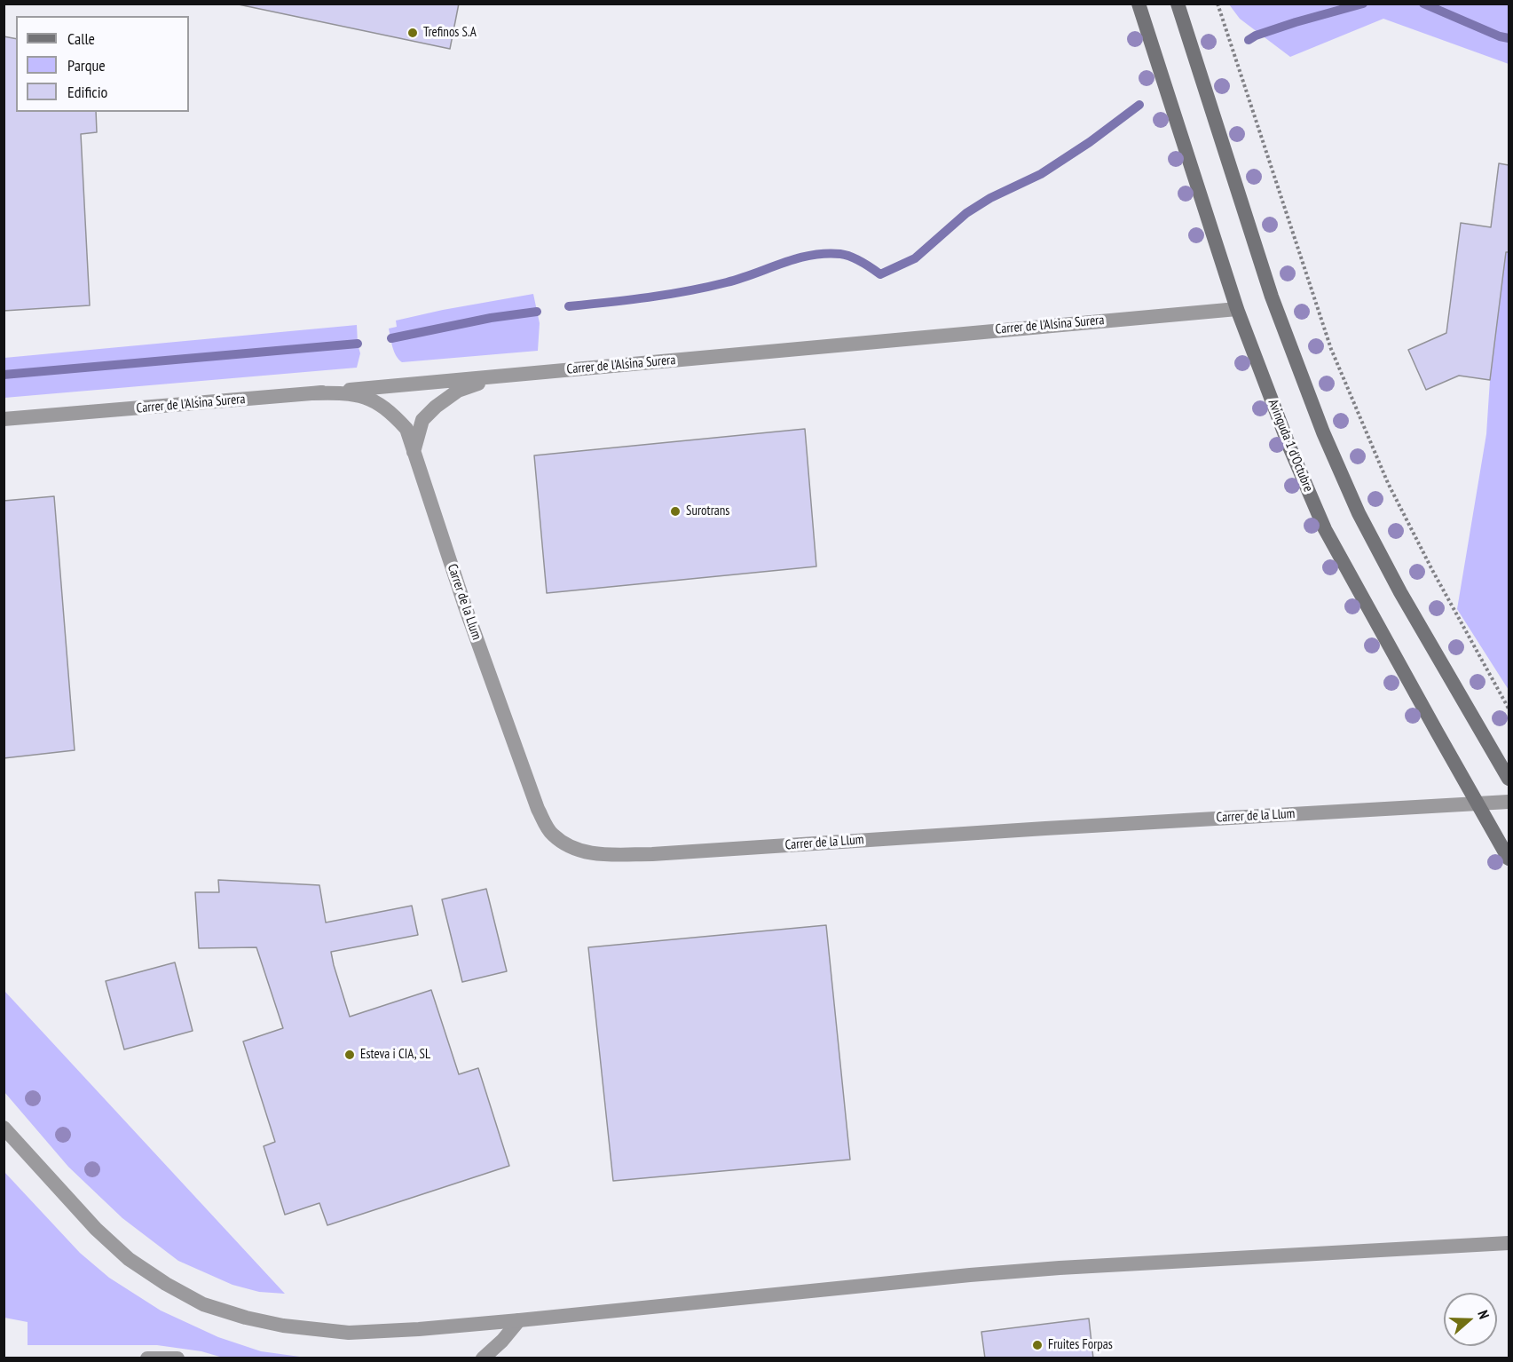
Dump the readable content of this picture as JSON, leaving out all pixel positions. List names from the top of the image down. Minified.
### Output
{"streets":{"main road":["Avinguda 1 d'Octubre"],"street":["Carrer de l'Alsina Surera","Carrer de la Llum"]},"crossings":[["Carrer de l'Alsina Surera","Avinguda 1 d'Octubre"],["Carrer de l'Alsina Surera","Carrer de la Llum"],["Avinguda 1 d'Octubre","Carrer de la Llum"]],"places":["Trefinos S.A","Surotrans","Esteva i CIA, SL","Fruites Forpas"],"legend":["Calle","Parque","Edificio"],"north":"right"}
